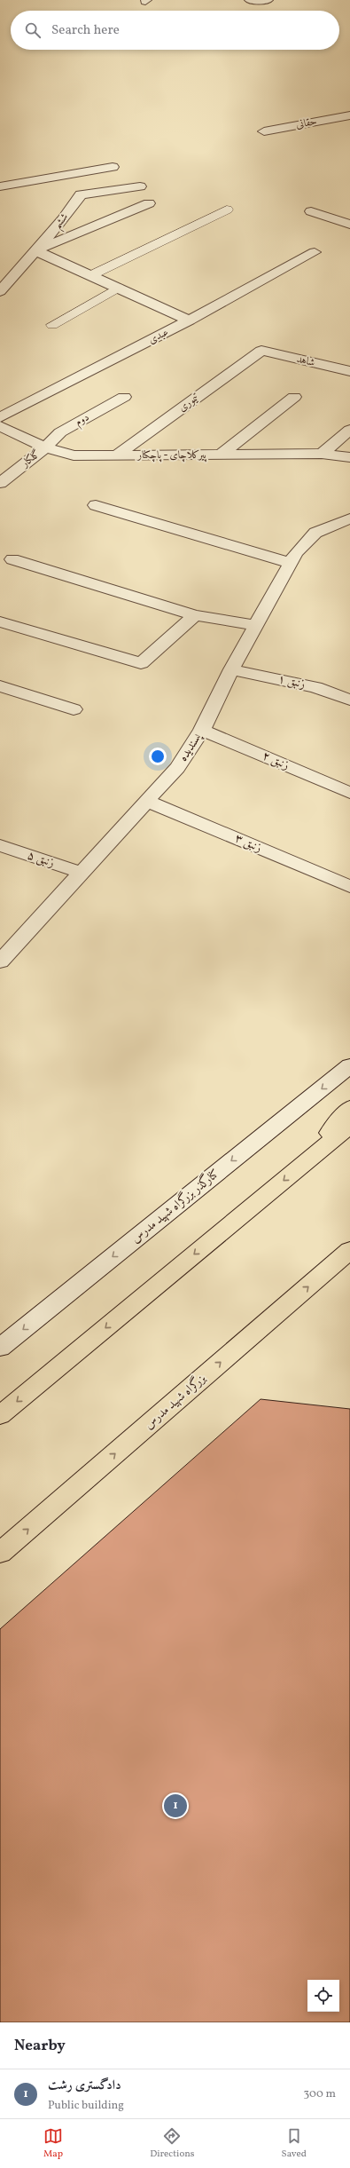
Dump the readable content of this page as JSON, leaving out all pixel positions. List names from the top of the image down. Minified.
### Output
{"streets":{"highway":["بزرگراه شهید مدرس"],"street":["حقانی","ششم","عبدی","شاهد","تیموری","دوم","پیرکلاچای - پاچکنار","گلکار","زنبق ۱","پسندیده","زنبق ۲","زنبق ۳","زنبق ۵","کنارگذر بزرگراه شهید مدرس"]},"crossings":[["شاهد","تیموری"],["تیموری","پیرکلاچای - پاچکنار"],["دوم","پیرکلاچای - پاچکنار"],["دوم","گلکار"],["پیرکلاچای - پاچکنار","گلکار"],["زنبق ۱","پسندیده"],["پسندیده","زنبق ۲"],["پسندیده","زنبق ۳"],["پسندیده","زنبق ۵"]],"one_way":["کنارگذر بزرگراه شهید مدرس"],"page":{"search":"Search here","pins":"1","heading":"Nearby","list":[{"mark":"1","name":"دادگستری رشت","note":"Public building","value":"300 m"}],"nav":["Map","Directions","Saved"]}}
